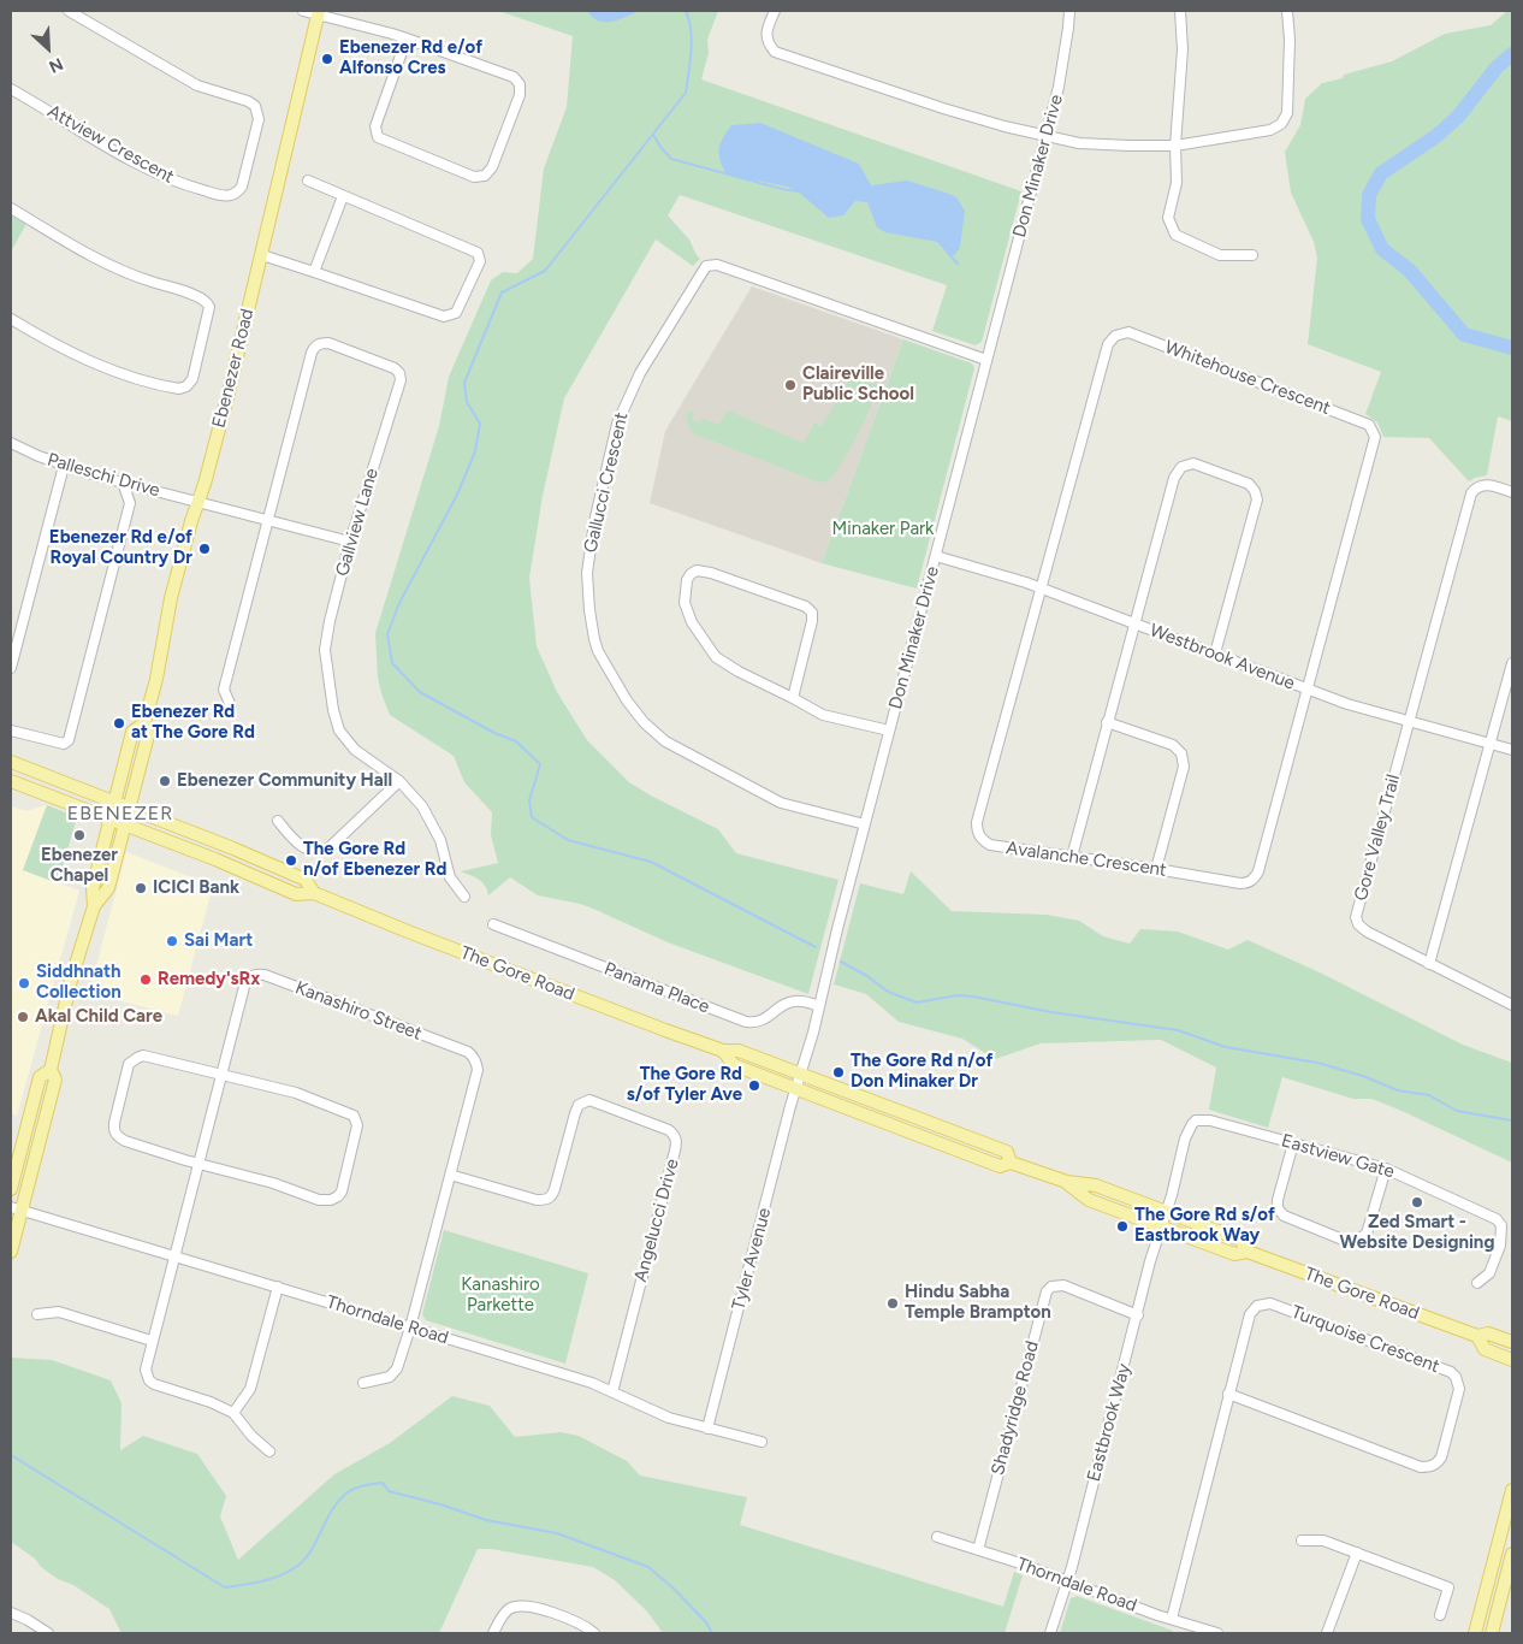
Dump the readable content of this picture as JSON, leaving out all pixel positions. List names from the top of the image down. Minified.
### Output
{"streets":{"main road":["Ebenezer Road","The Gore Road"],"street":["Attview Crescent","Don Minaker Drive","Whitehouse Crescent","Palleschi Drive","Gallucci Crescent","Gallview Lane","Westbrook Avenue","Gore Valley Trail","Avalanche Crescent","Panama Place","Kanashiro Street","Eastview Gate","Angelucci Drive","Tyler Avenue","Thorndale Road","Turquoise Crescent","Shadyridge Road","Eastbrook Way"]},"crossings":[["Don Minaker Drive","Gallucci Crescent"],["Don Minaker Drive","Westbrook Avenue"],["Don Minaker Drive","The Gore Road"],["Don Minaker Drive","Panama Place"],["Don Minaker Drive","Tyler Avenue"],["Ebenezer Road","Palleschi Drive"],["Ebenezer Road","The Gore Road"],["Ebenezer Road","Thorndale Road"],["Whitehouse Crescent","Westbrook Avenue"],["Whitehouse Crescent","Avalanche Crescent"],["Palleschi Drive","Gallview Lane"],["Westbrook Avenue","Gore Valley Trail"],["Westbrook Avenue","Avalanche Crescent"],["The Gore Road","Eastview Gate"],["The Gore Road","Tyler Avenue"],["The Gore Road","Eastbrook Way"],["Kanashiro Street","Angelucci Drive"],["Kanashiro Street","Thorndale Road"],["Eastview Gate","Eastbrook Way"],["Angelucci Drive","Thorndale Road"],["Tyler Avenue","Thorndale Road"],["Thorndale Road","Shadyridge Road"],["Thorndale Road","Eastbrook Way"],["Shadyridge Road","Eastbrook Way"]],"districts":["EBENEZER"],"parks":["Minaker Park","Kanashiro Parkette"],"places":["Ebenezer Rd e/of Alfonso Cres","Claireville Public School","Ebenezer Rd e/of Royal Country Dr","Ebenezer Rd at The Gore Rd","Ebenezer Community Hall","Ebenezer Chapel","The Gore Rd n/of Ebenezer Rd","ICICI Bank","Sai Mart","Remedy'sRx","Siddhnath Collection","Akal Child Care","The Gore Rd n/of Don Minaker Dr","The Gore Rd s/of Tyler Ave","Zed Smart - Website Designing","The Gore Rd s/of Eastbrook Way","Hindu Sabha Temple Brampton"],"north":"bottom right"}
